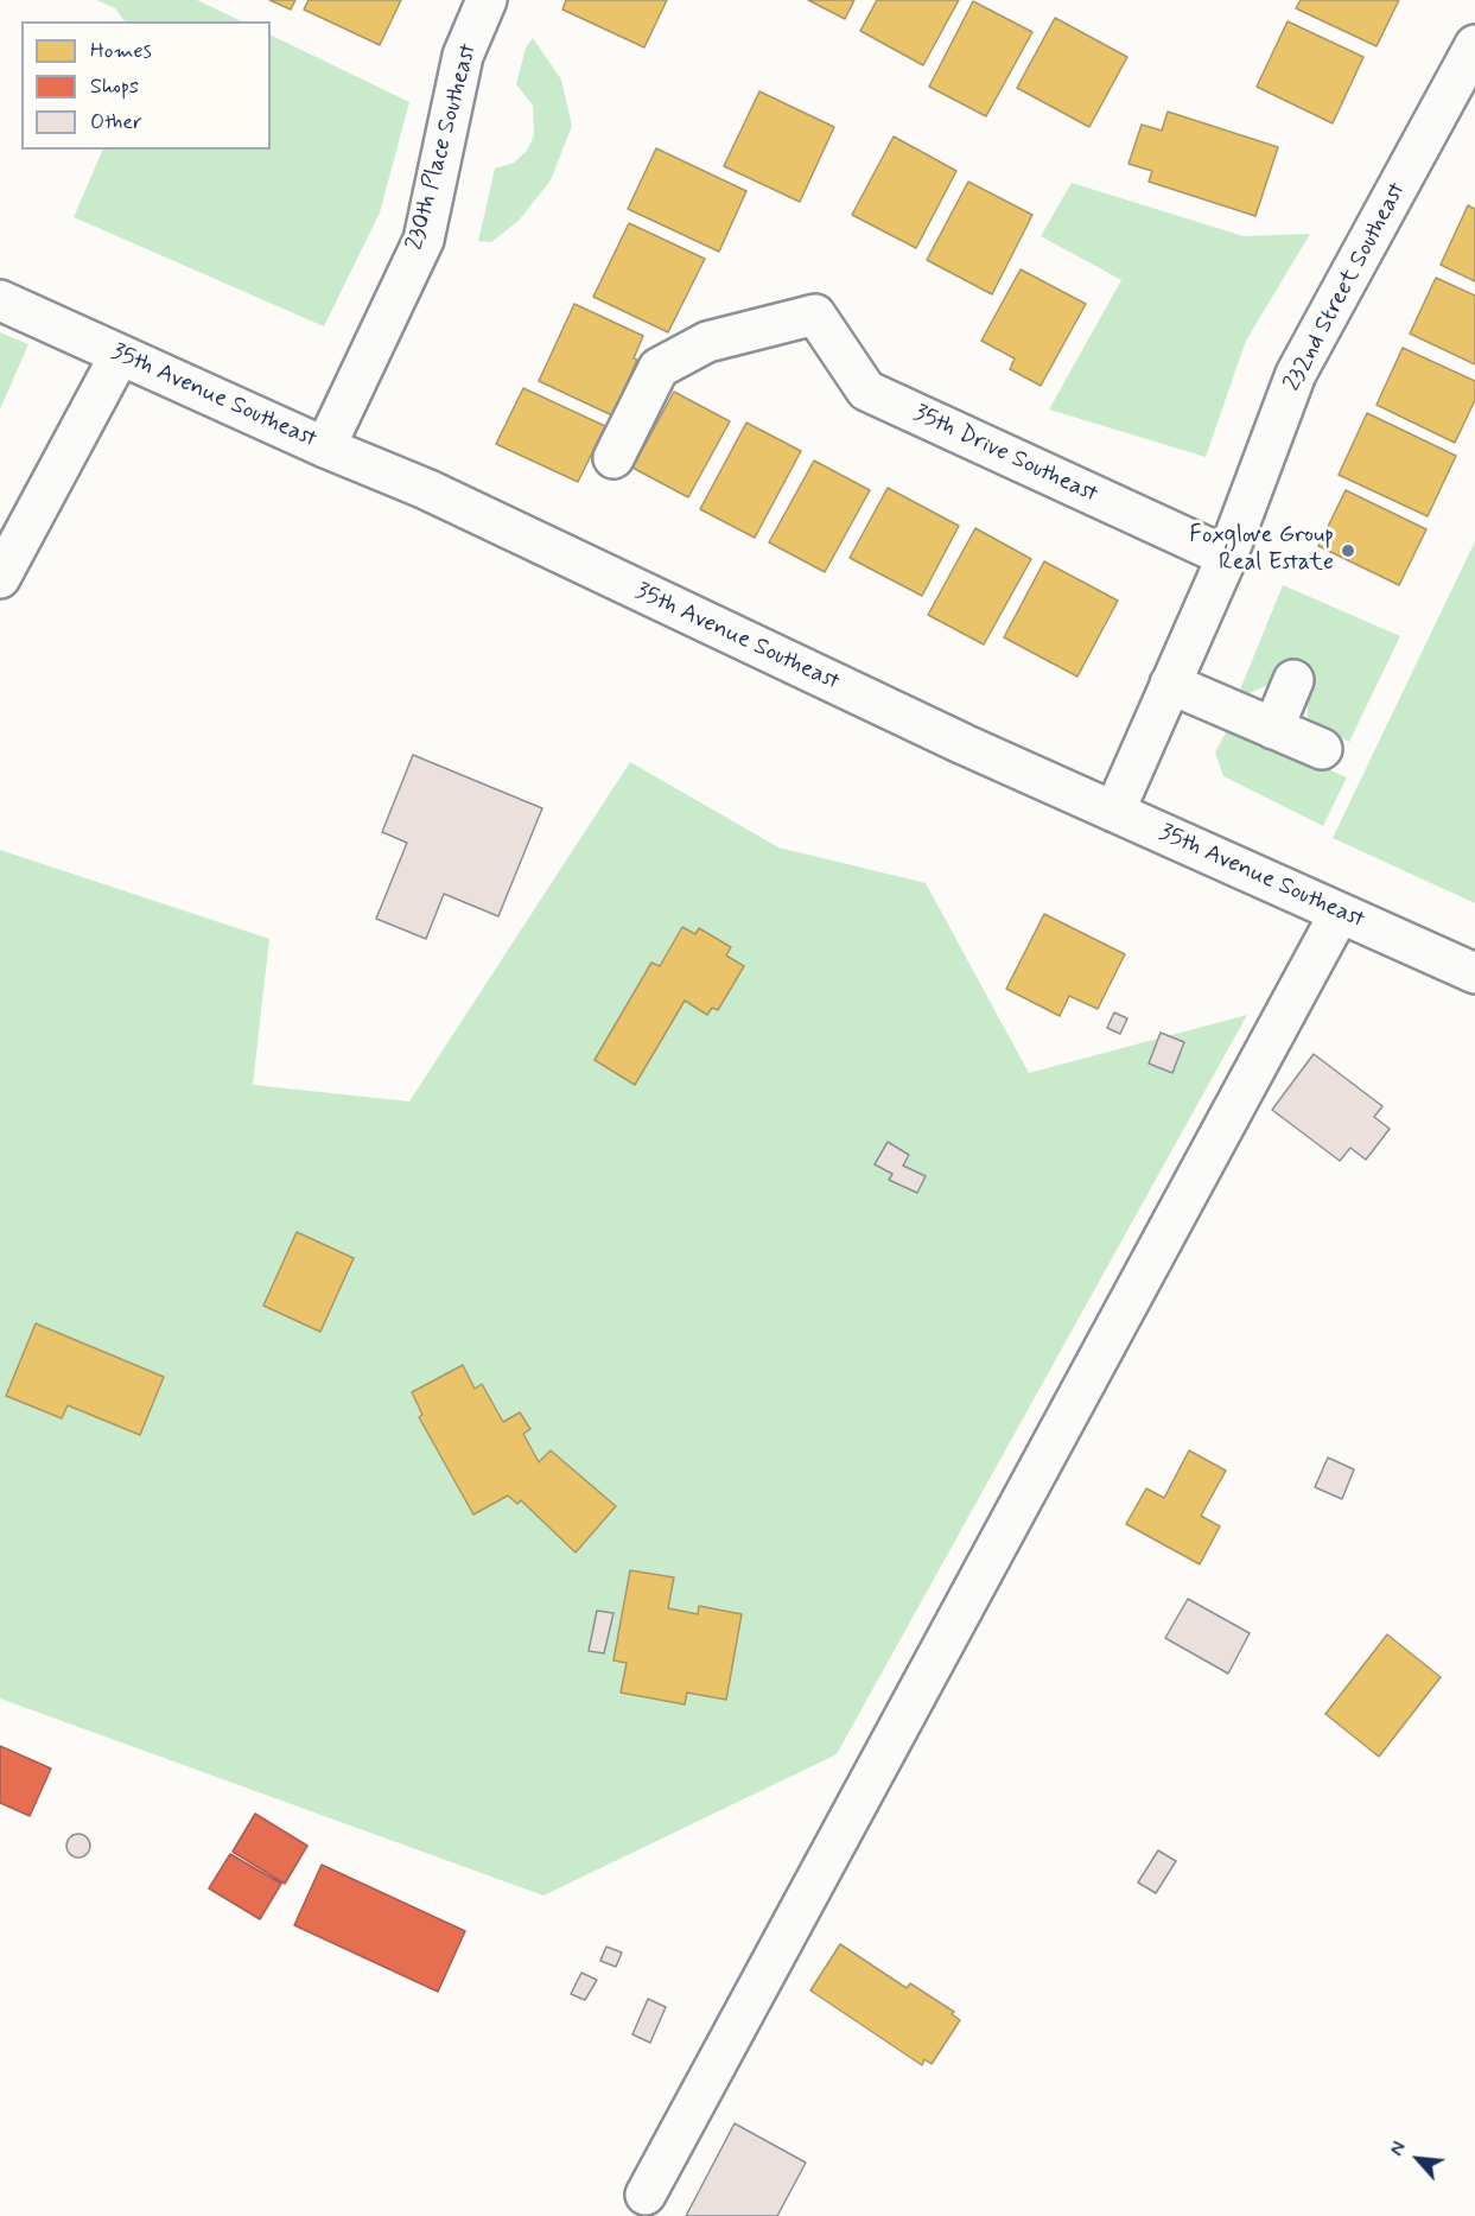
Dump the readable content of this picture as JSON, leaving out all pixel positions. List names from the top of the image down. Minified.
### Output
{"streets":{"street":["230th Place Southeast","232nd Street Southeast","35th Avenue Southeast","35th Drive Southeast"]},"crossings":[["230th Place Southeast","35th Avenue Southeast"],["232nd Street Southeast","35th Avenue Southeast"],["232nd Street Southeast","35th Drive Southeast"]],"places":["Foxglove Group Real Estate"],"legend":["Homes","Shops","Other"],"north":"top left"}
